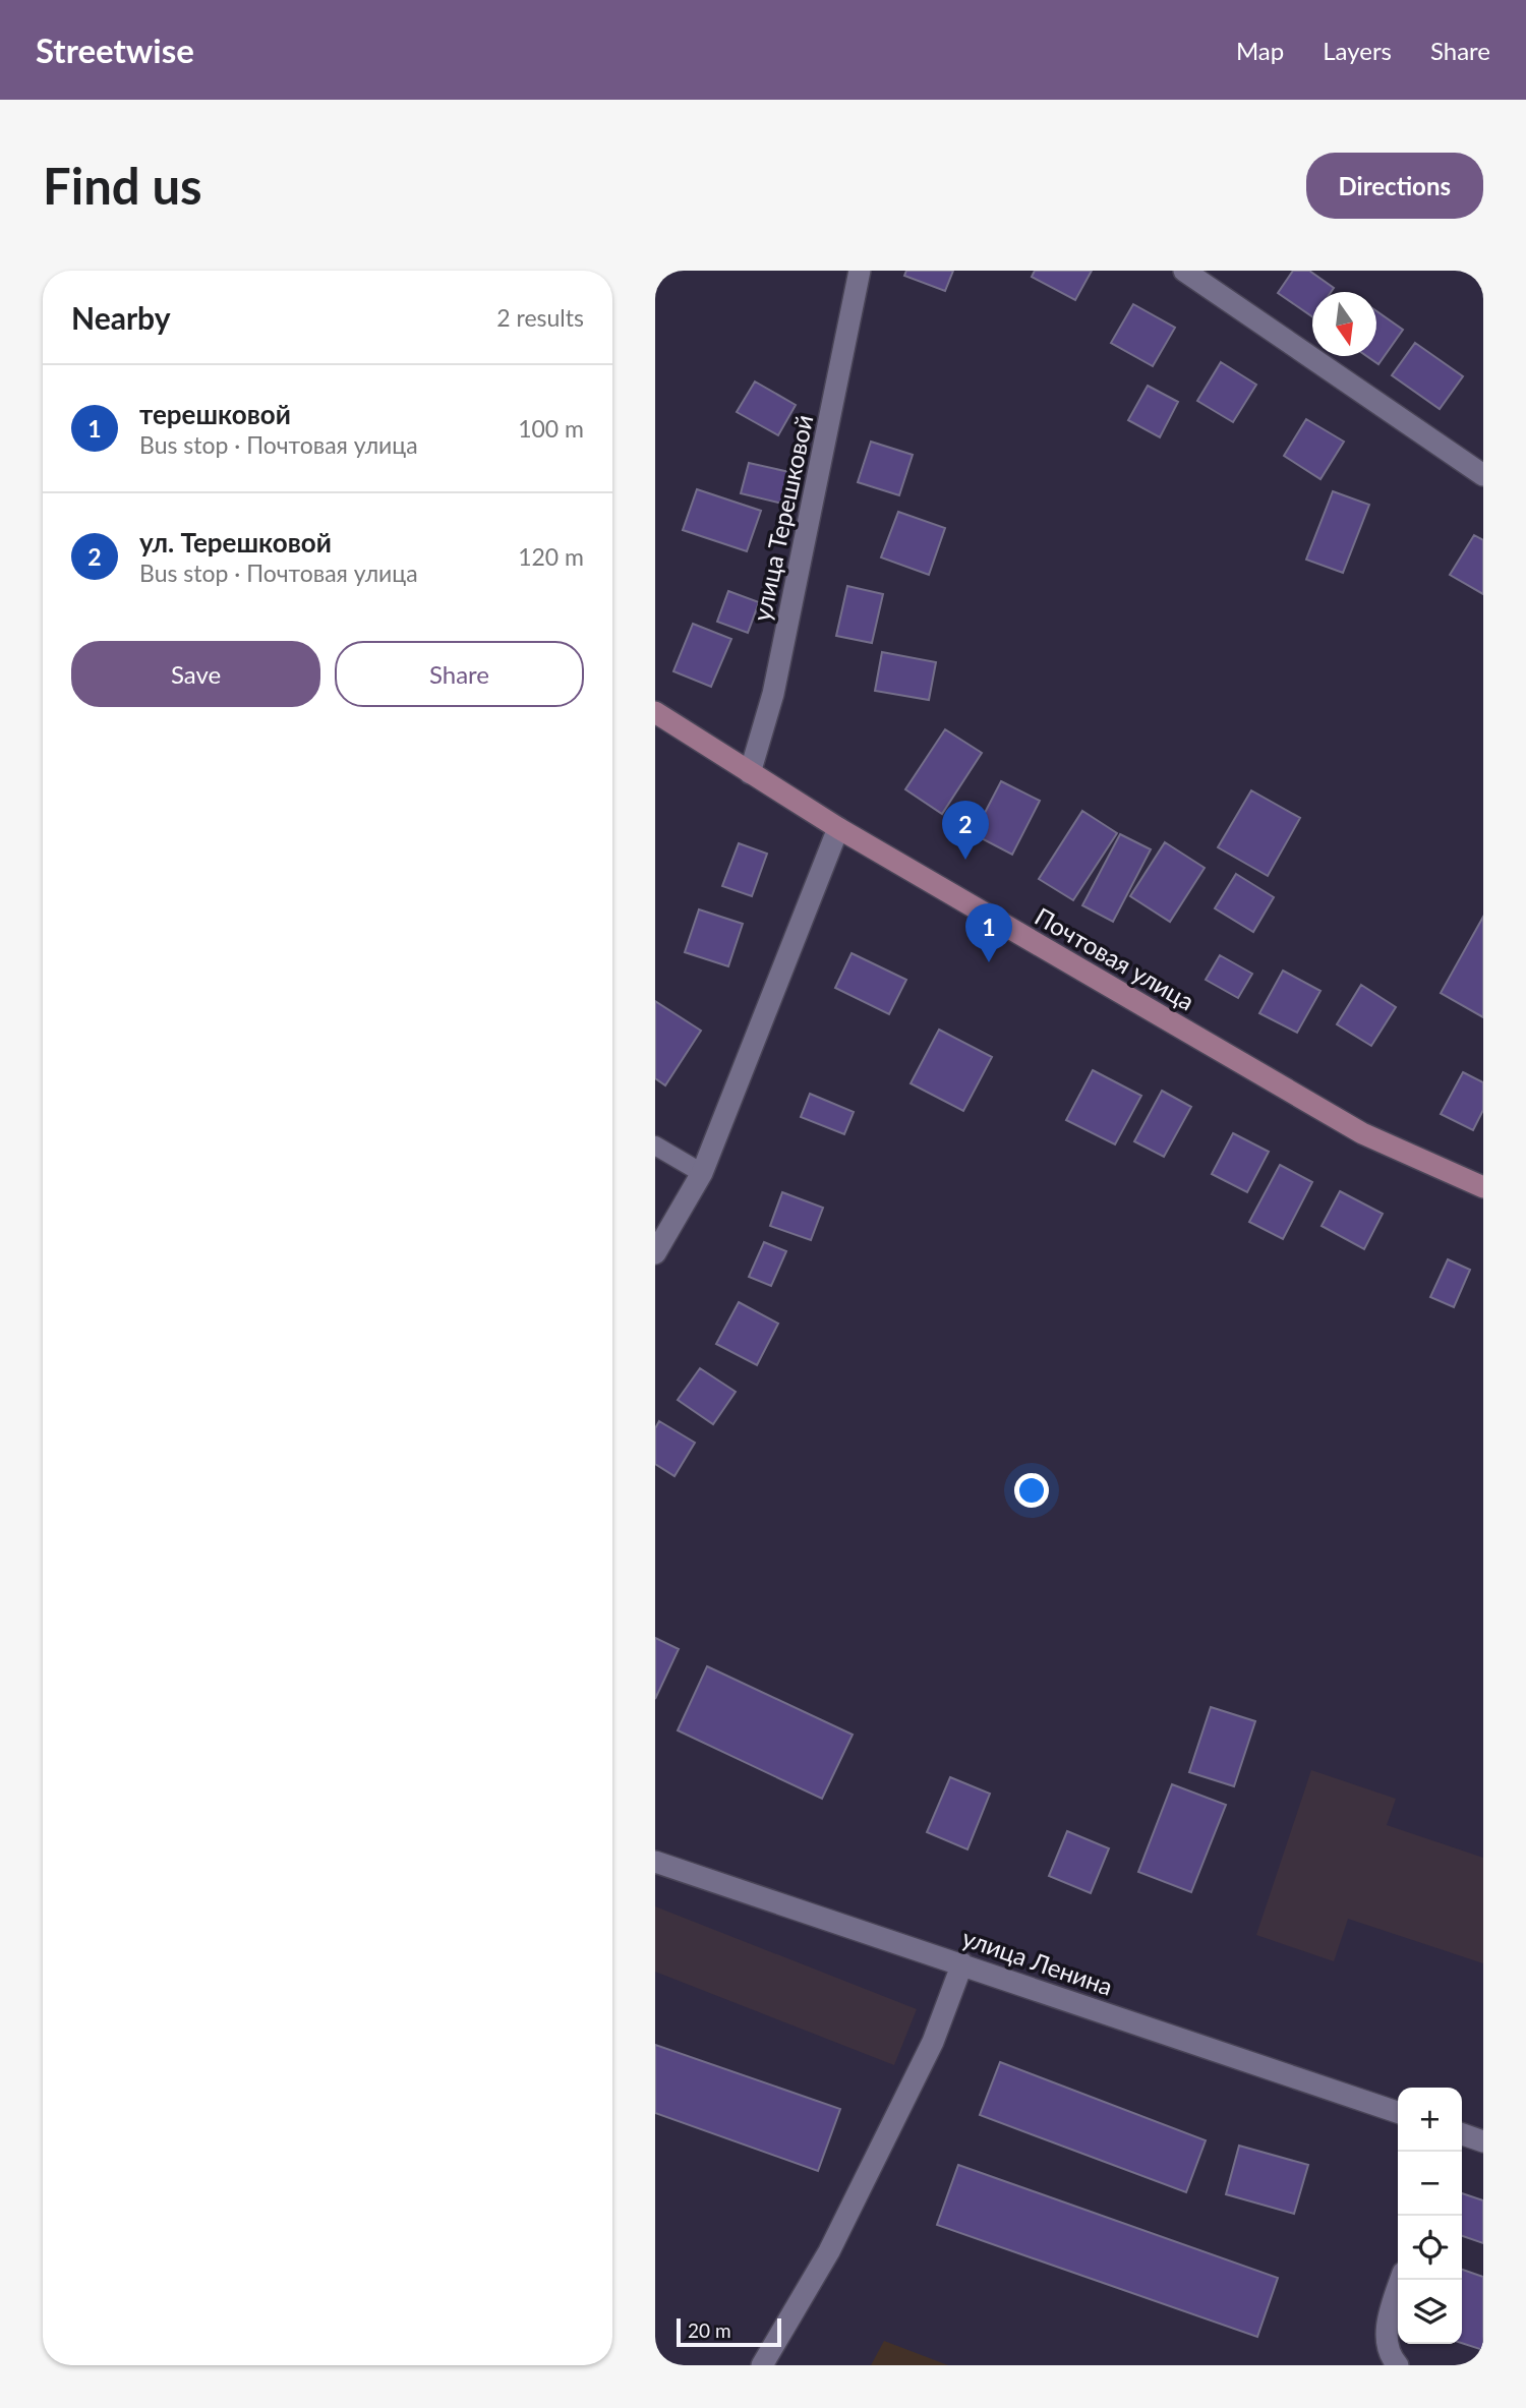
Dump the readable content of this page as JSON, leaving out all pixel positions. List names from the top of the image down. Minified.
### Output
{"streets":{"main road":["Почтовая улица"],"street":["улица Терешковой","улица Ленина"]},"crossings":[["улица Терешковой","Почтовая улица"]],"scale_bar":"20 m","north":"bottom","page":{"header":"Streetwise","nav":["Map","Layers","Share"],"buttons":["Directions",["Save","Share"]],"title":"Find us","heading":["Nearby","2 results"],"list":[{"mark":"1","name":"терешковой","note":"Bus stop · Почтовая улица","value":"100 m"},{"mark":"2","name":"ул. Терешковой","note":"Bus stop · Почтовая улица","value":"120 m"}],"pins":["2","1"],"map_buttons":["+","−"],"scale":"20 m"}}
